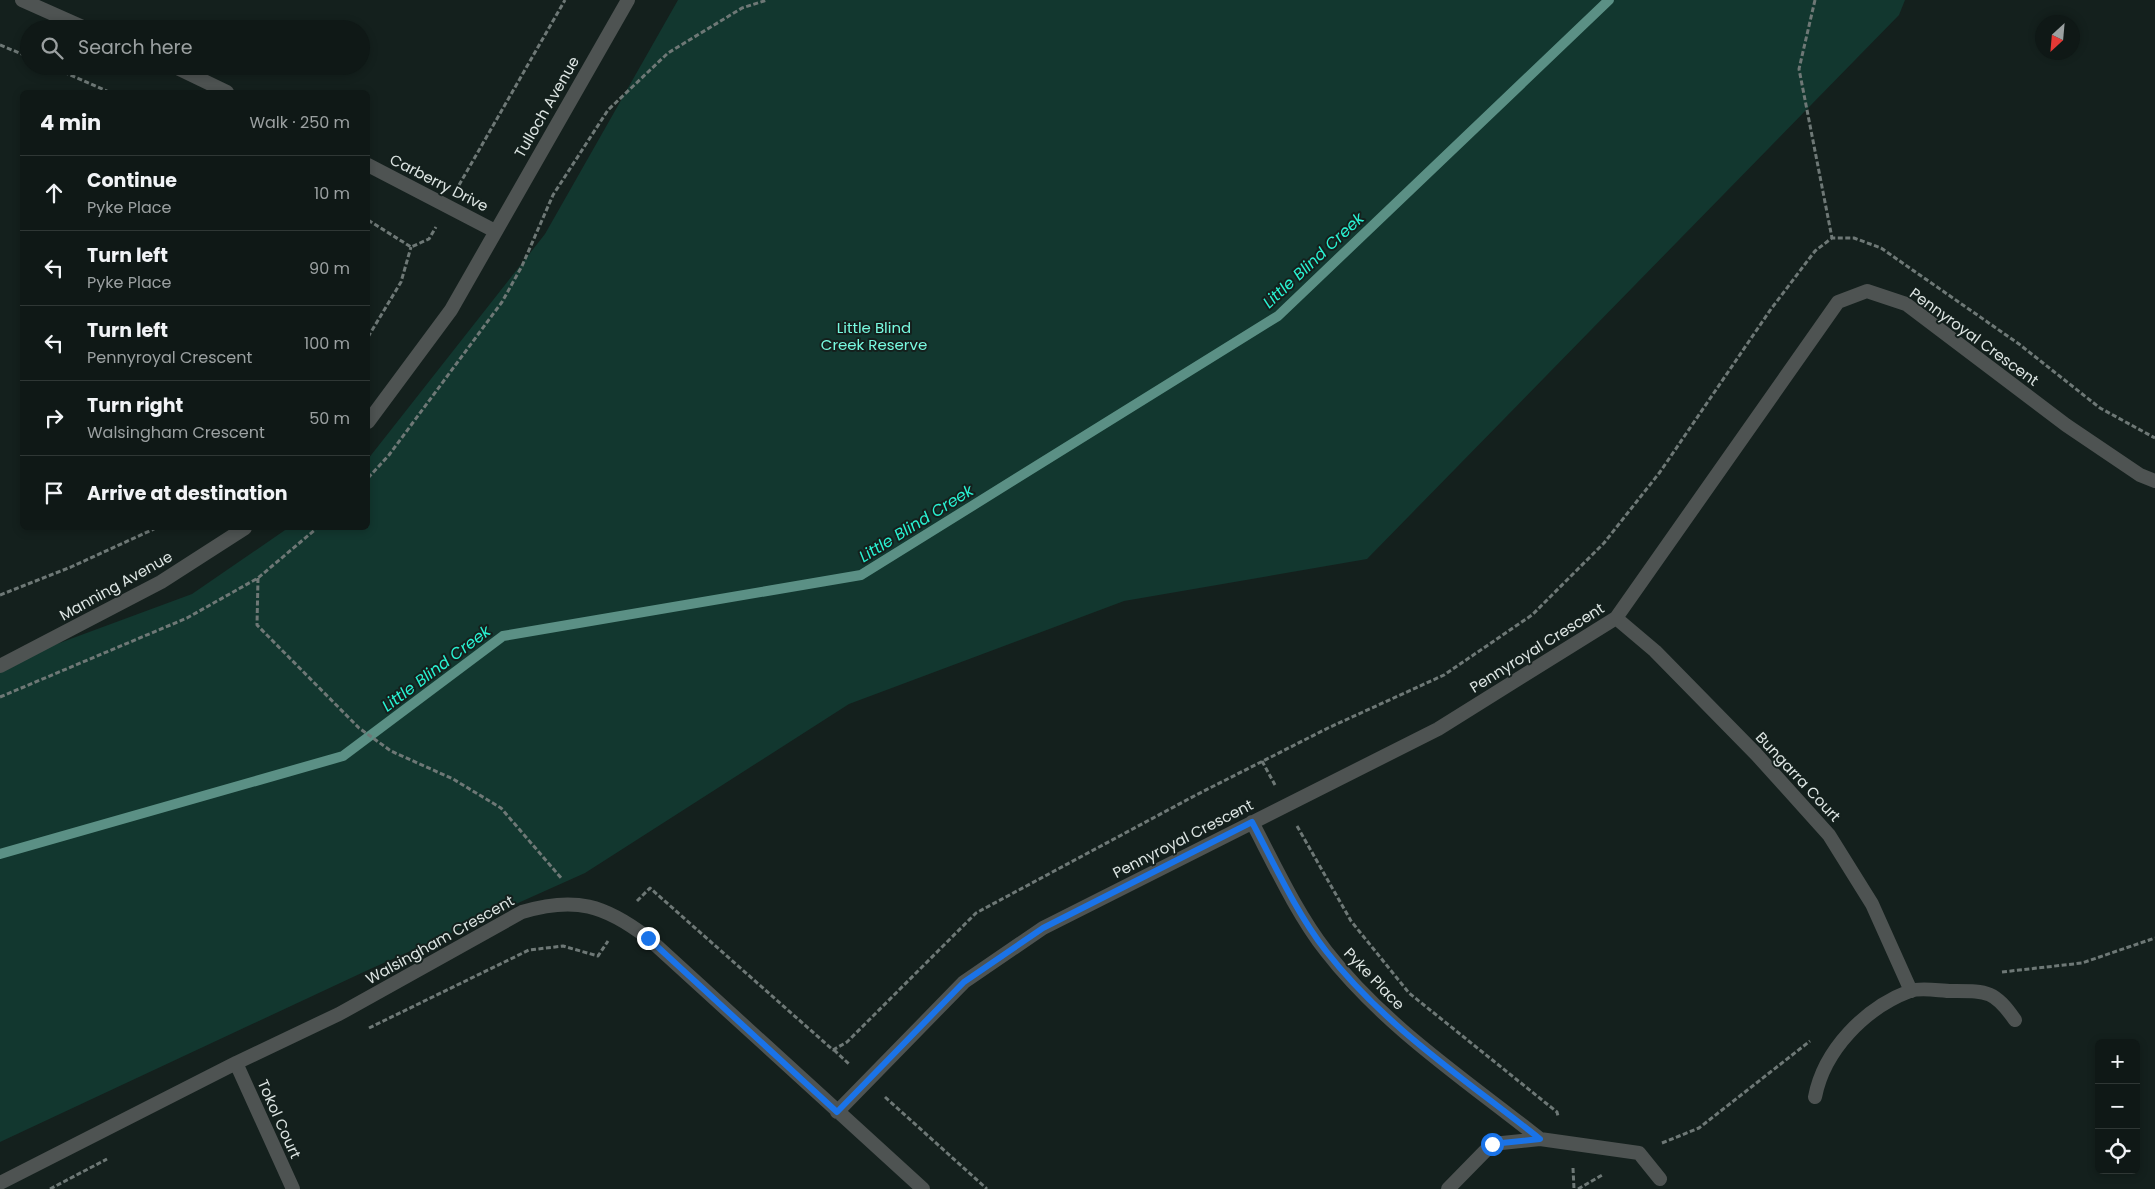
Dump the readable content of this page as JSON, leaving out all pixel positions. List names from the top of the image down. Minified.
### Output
{"streets":{"street":["Tulloch Avenue","Carberry Drive","Pennyroyal Crescent","Manning Avenue","Bungarra Court","Walsingham Crescent","Pyke Place","Tokol Court"]},"crossings":[["Tulloch Avenue","Carberry Drive"],["Pennyroyal Crescent","Bungarra Court"],["Pennyroyal Crescent","Walsingham Crescent"],["Pennyroyal Crescent","Pyke Place"],["Walsingham Crescent","Tokol Court"]],"water":["Little Blind Creek"],"parks":["Little Blind Creek Reserve"],"north":"bottom left","page":{"search":"Search here","heading":["4 min","Walk · 250 m"],"list":[["Continue","Pyke Place","10 m"],["Turn left","Pyke Place","90 m"],["Turn left","Pennyroyal Crescent","100 m"],["Turn right","Walsingham Crescent","50 m"],"Arrive at destination"],"map_buttons":["+","−"]}}
